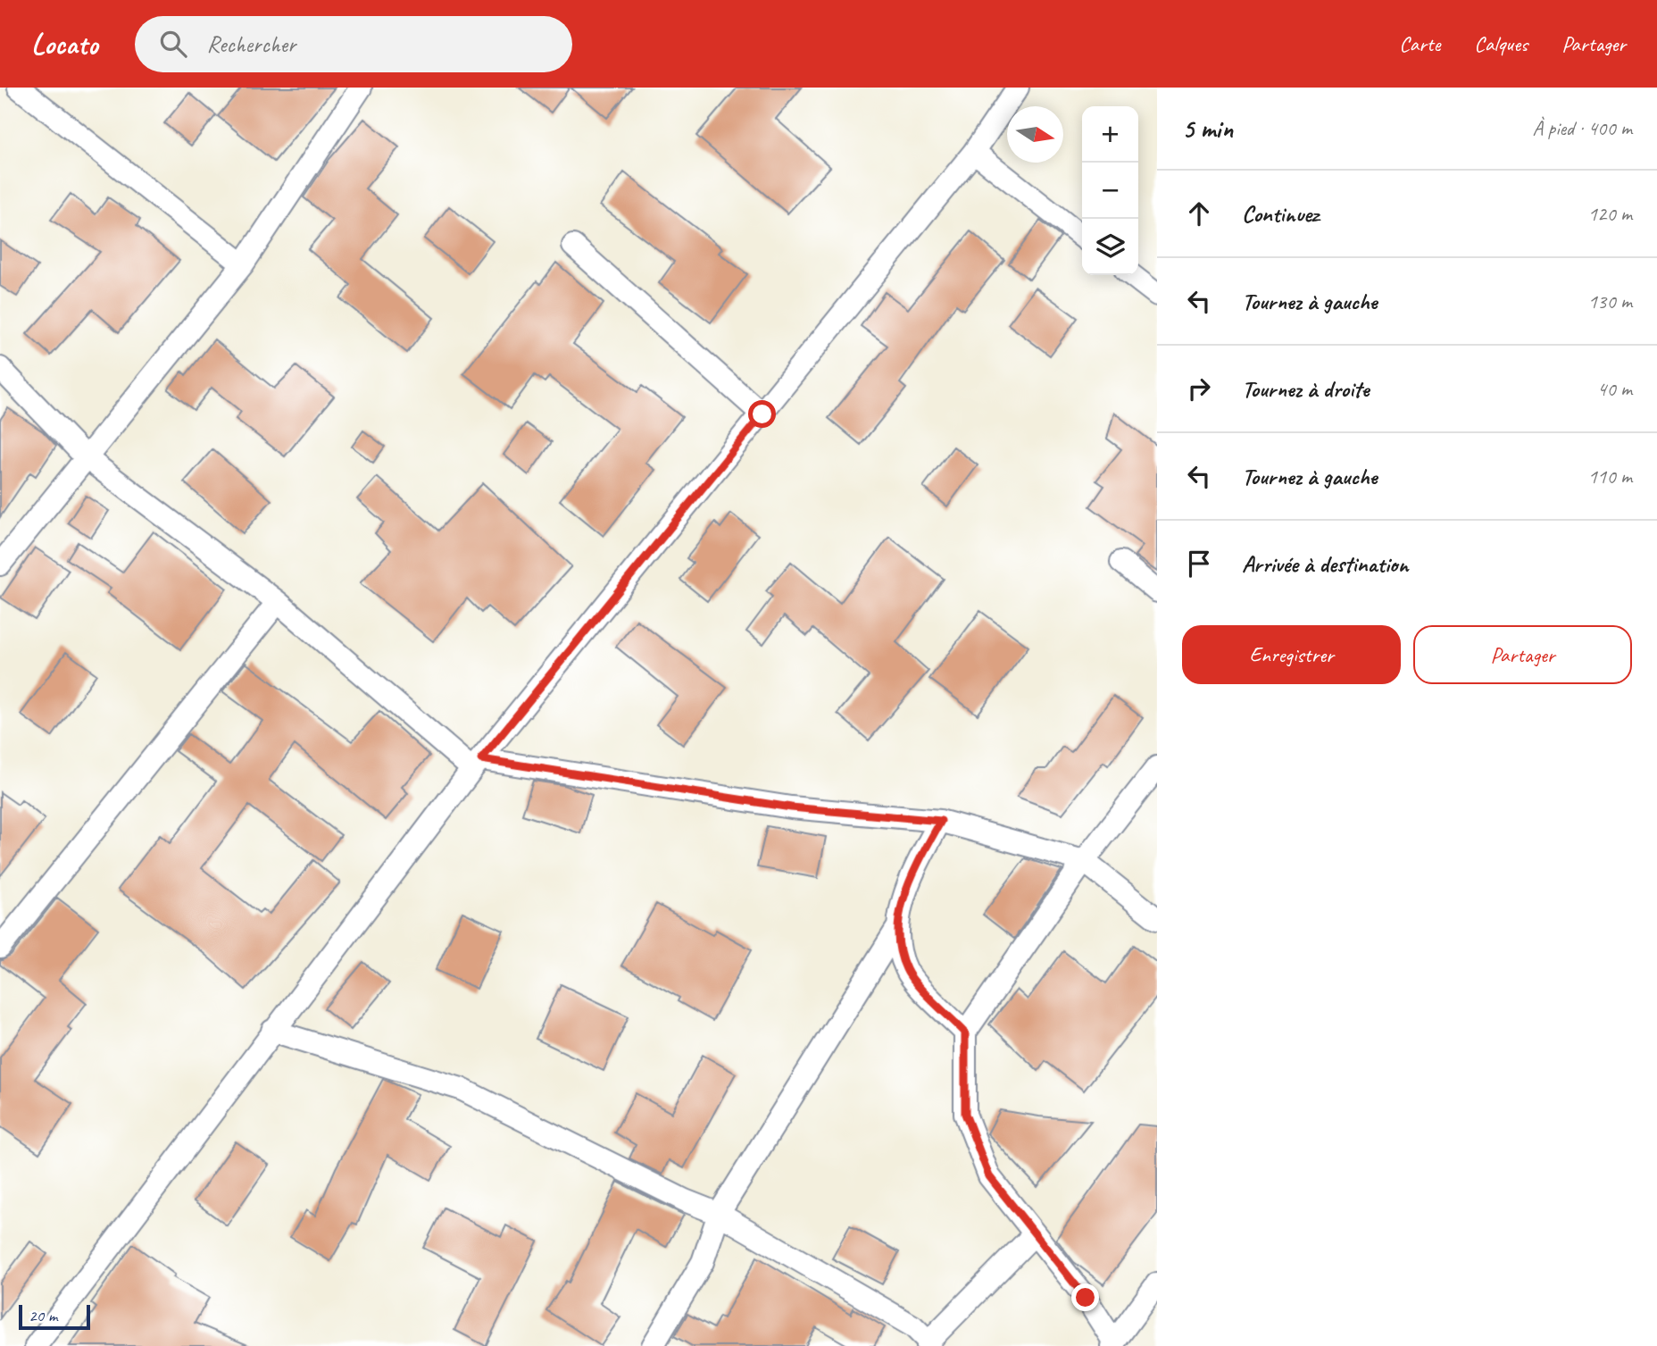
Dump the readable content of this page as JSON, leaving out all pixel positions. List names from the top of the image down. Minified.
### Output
{"scale_bar":"20 m","north":"right","page":{"header":"Locato","search":"Rechercher","nav":["Carte","Calques","Partager"],"heading":["5 min","À pied · 400 m"],"map_buttons":["+","−"],"list":[["Continuez","120 m"],["Tournez à gauche","130 m"],["Tournez à droite","40 m"],["Tournez à gauche","110 m"],"Arrivée à destination"],"buttons":["Enregistrer","Partager"],"scale":"20 m"}}
